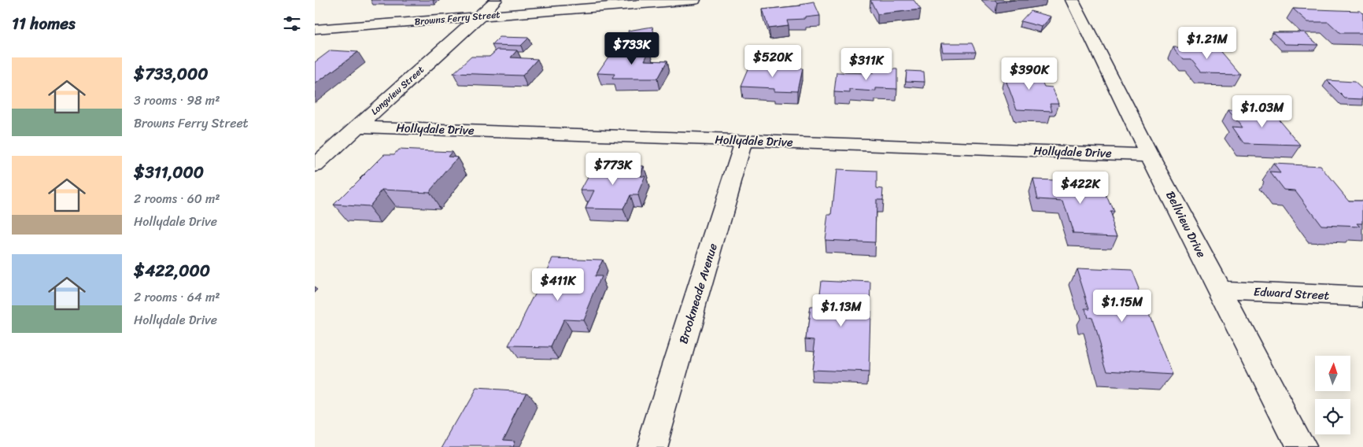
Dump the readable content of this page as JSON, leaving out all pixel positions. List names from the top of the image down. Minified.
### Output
{"streets":{"street":["Browns Ferry Street","Longview Street","Hollydale Drive","Bellview Drive","Brookmeade Avenue","Edward Street"]},"crossings":[["Browns Ferry Street","Longview Street"],["Longview Street","Hollydale Drive"],["Hollydale Drive","Bellview Drive"],["Hollydale Drive","Brookmeade Avenue"],["Bellview Drive","Edward Street"]],"north":"top","page":{"heading":"11 homes","price":["$1.21M","$733K","$520K","$311K","$390K","$1.03M","$773K","$422K","$411K","$1.15M","$1.13M"],"list":[{"name":"$733,000","note":"3 rooms · 98 m² · Browns Ferry Street"},{"name":"$311,000","note":"2 rooms · 60 m² · Hollydale Drive"},{"name":"$422,000","note":"2 rooms · 64 m² · Hollydale Drive"}]}}
